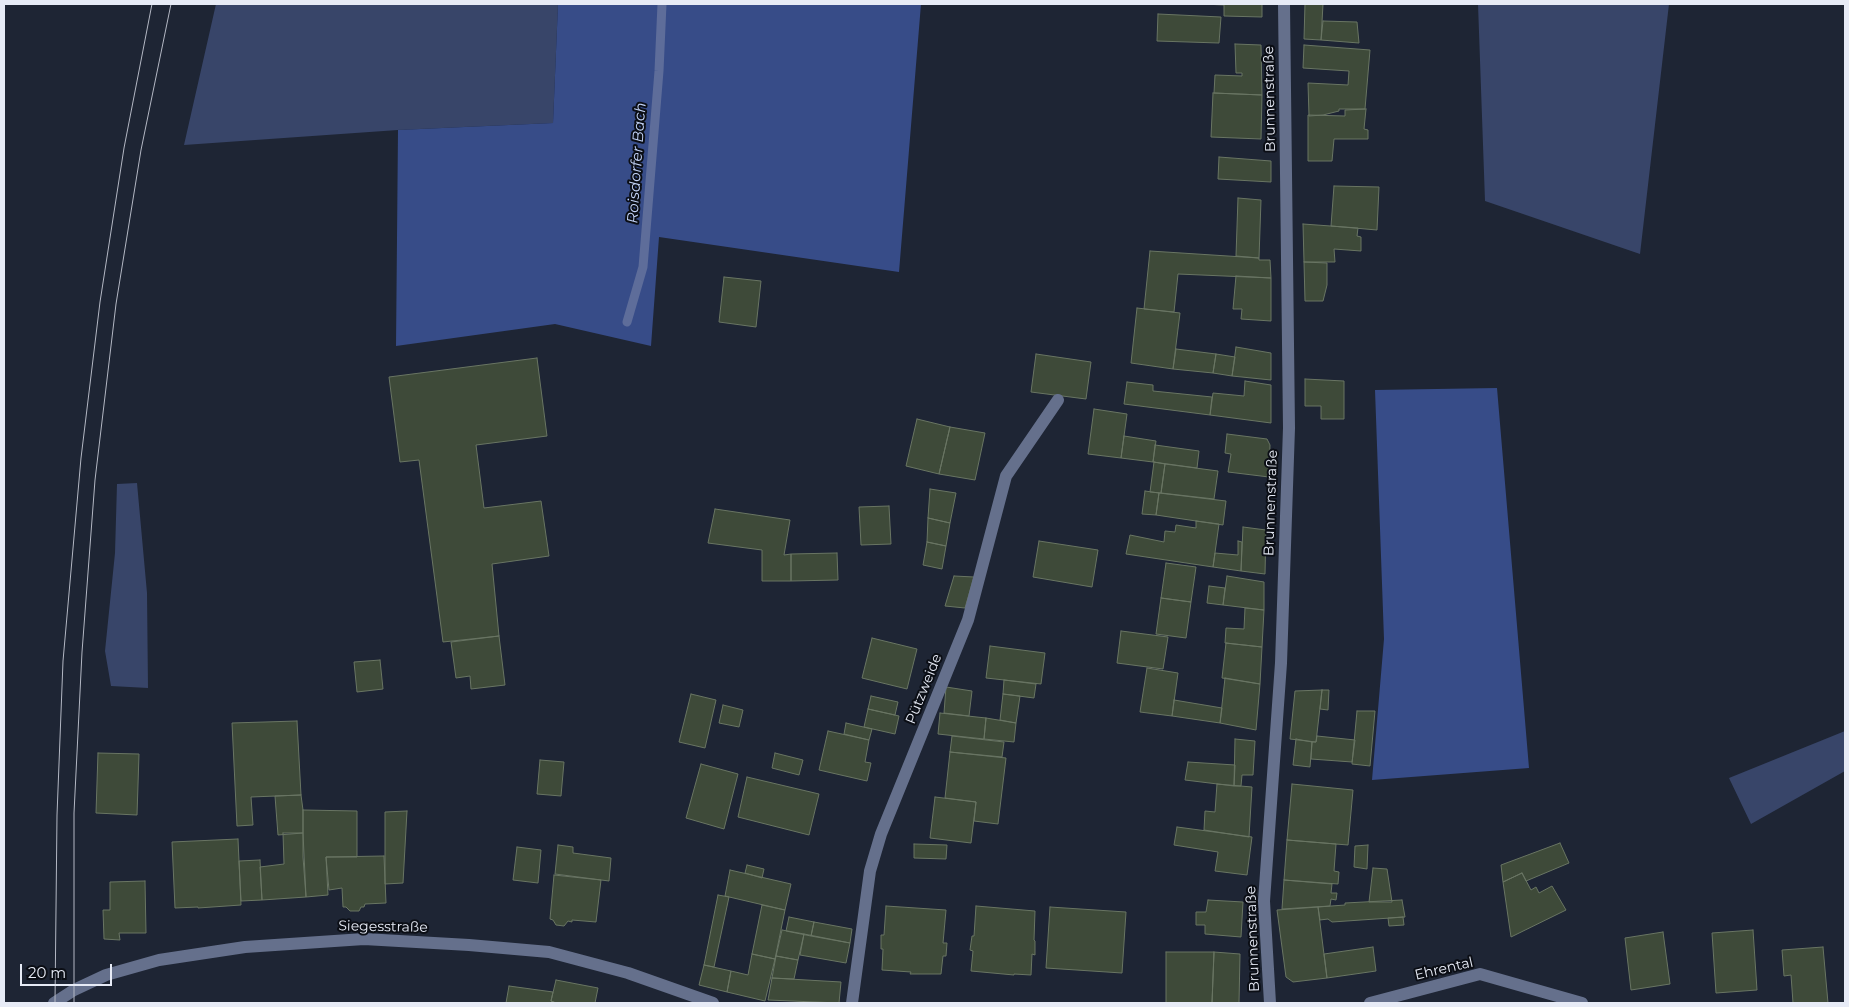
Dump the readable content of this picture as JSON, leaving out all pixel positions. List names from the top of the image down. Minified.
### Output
{"streets":{"street":["Brunnenstraße","Pützweide","Siegesstraße","Ehrental"]},"water":["Roisdorfer Bach"],"scale_bar":"20 m"}
